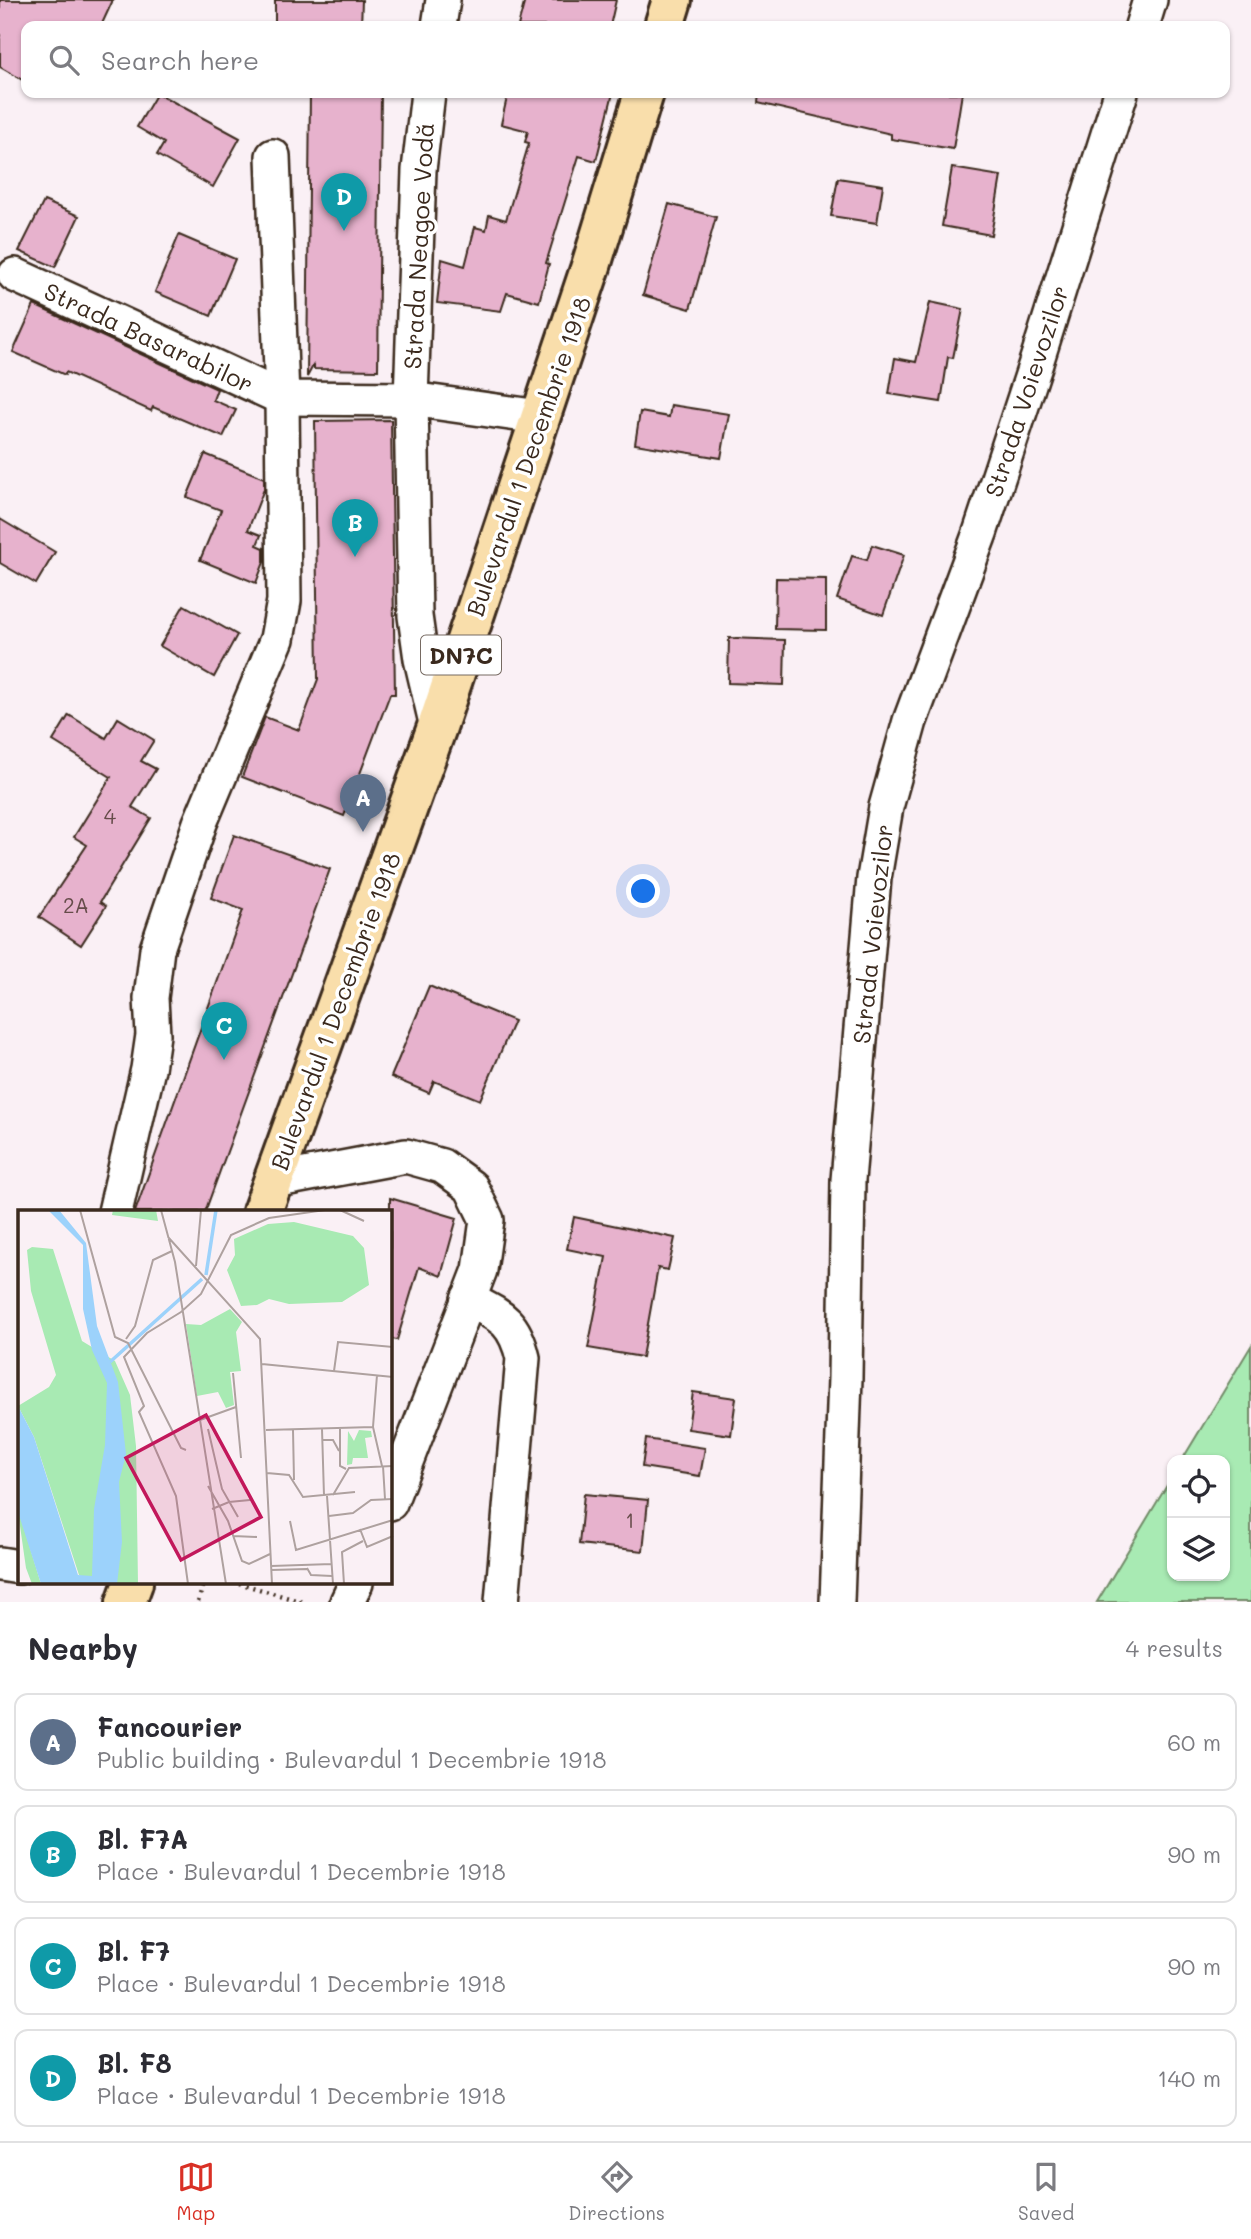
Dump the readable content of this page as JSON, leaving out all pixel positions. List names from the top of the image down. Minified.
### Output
{"streets":{"main road":["Bulevardul 1 Decembrie 1918","DN7C"],"street":["Strada Neagoe Vodă","Strada Basarabilor","Strada Voievozilor"]},"crossings":[["Strada Neagoe Vodă","Bulevardul 1 Decembrie 1918"]],"house_numbers":["4","2A","1"],"page":{"search":"Search here","pins":["D","B","A","C"],"heading":["Nearby","4 results"],"list":[{"mark":"A","name":"Fancourier","note":"Public building · Bulevardul 1 Decembrie 1918","value":"60 m"},{"mark":"B","name":"Bl. F7A","note":"Place · Bulevardul 1 Decembrie 1918","value":"90 m"},{"mark":"C","name":"Bl. F7","note":"Place · Bulevardul 1 Decembrie 1918","value":"90 m"},{"mark":"D","name":"Bl. F8","note":"Place · Bulevardul 1 Decembrie 1918","value":"140 m"}],"nav":["Map","Directions","Saved"]}}
